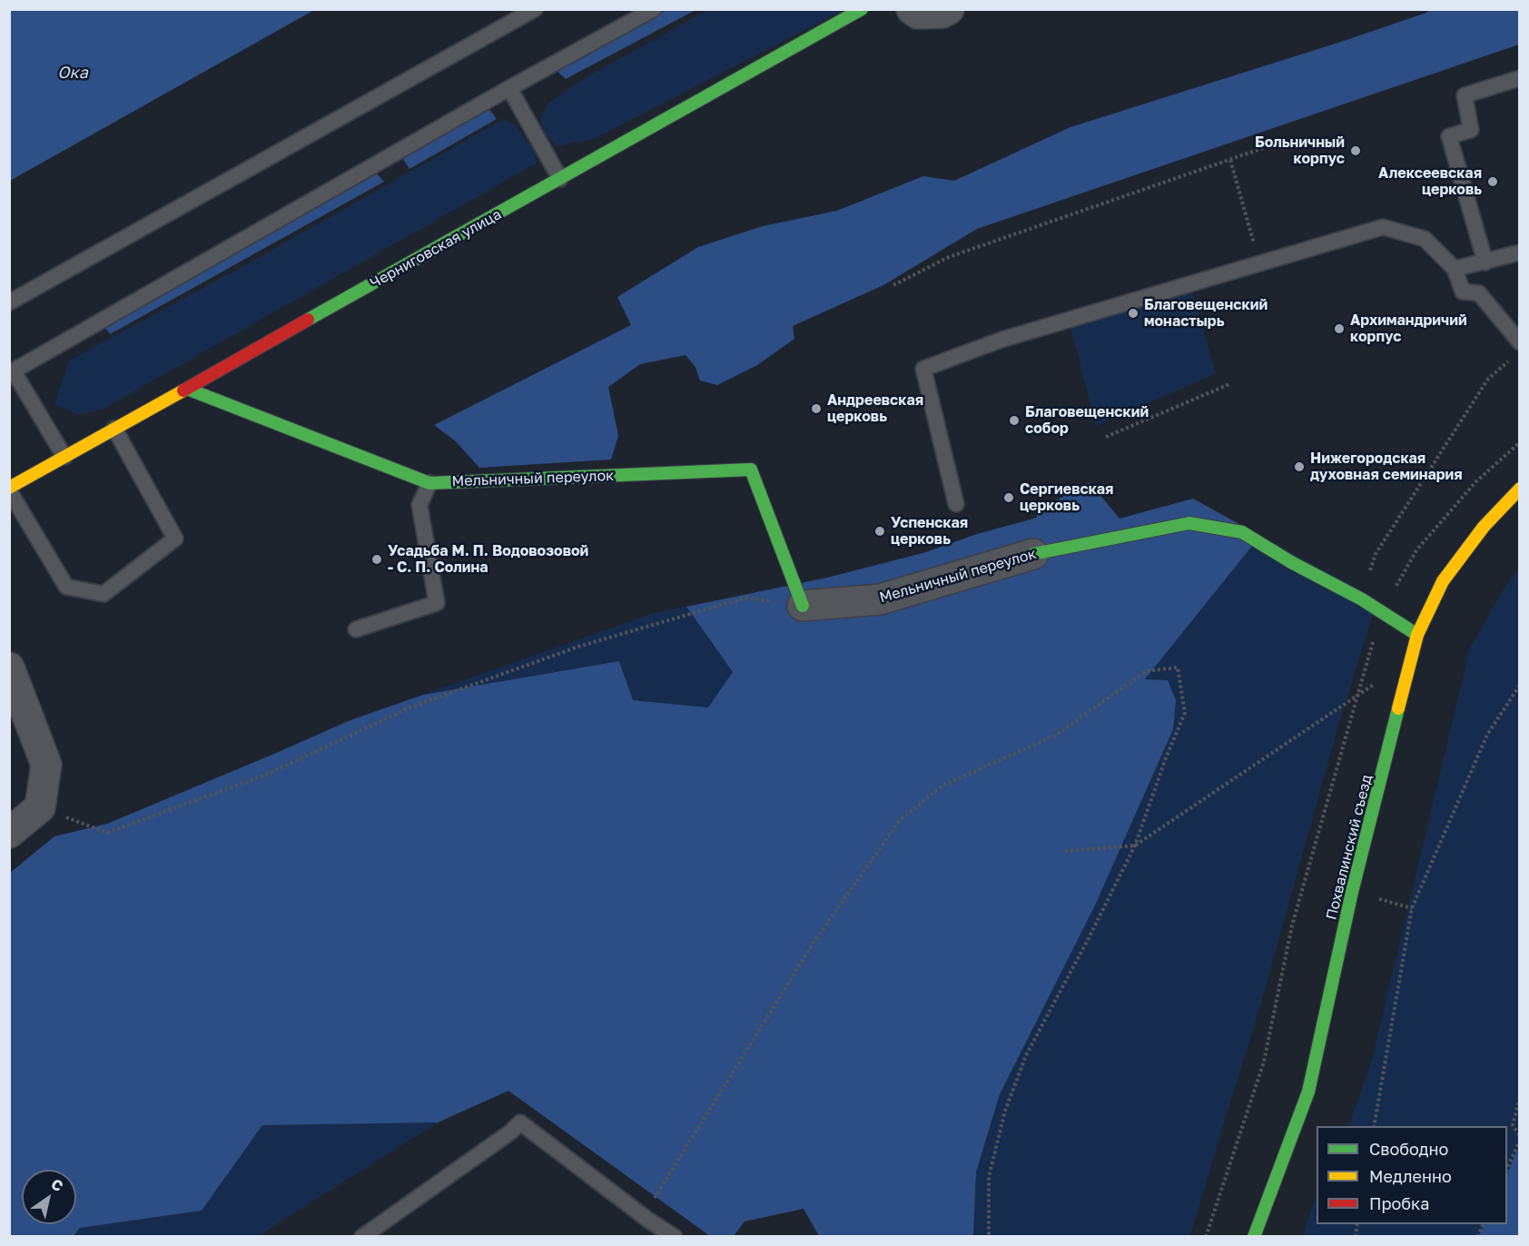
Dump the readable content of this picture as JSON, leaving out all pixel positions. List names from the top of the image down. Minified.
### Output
{"streets":{"street":["Черниговская улица","Мельничный переулок","Похвалинский съезд"]},"crossings":[["Черниговская улица","Мельничный переулок"],["Мельничный переулок","Похвалинский съезд"]],"water":["Ока"],"places":["Больничный корпус","Алексеевская церковь","Благовещенский монастырь","Архимандричий корпус","Андреевская церковь","Благовещенский собор","Нижегородская духовная семинария","Сергиевская церковь","Успенская церковь","Усадьба М. П. Водовозовой - С. П. Солина"],"legend":["Свободно","Медленно","Пробка"],"north":"top right"}
